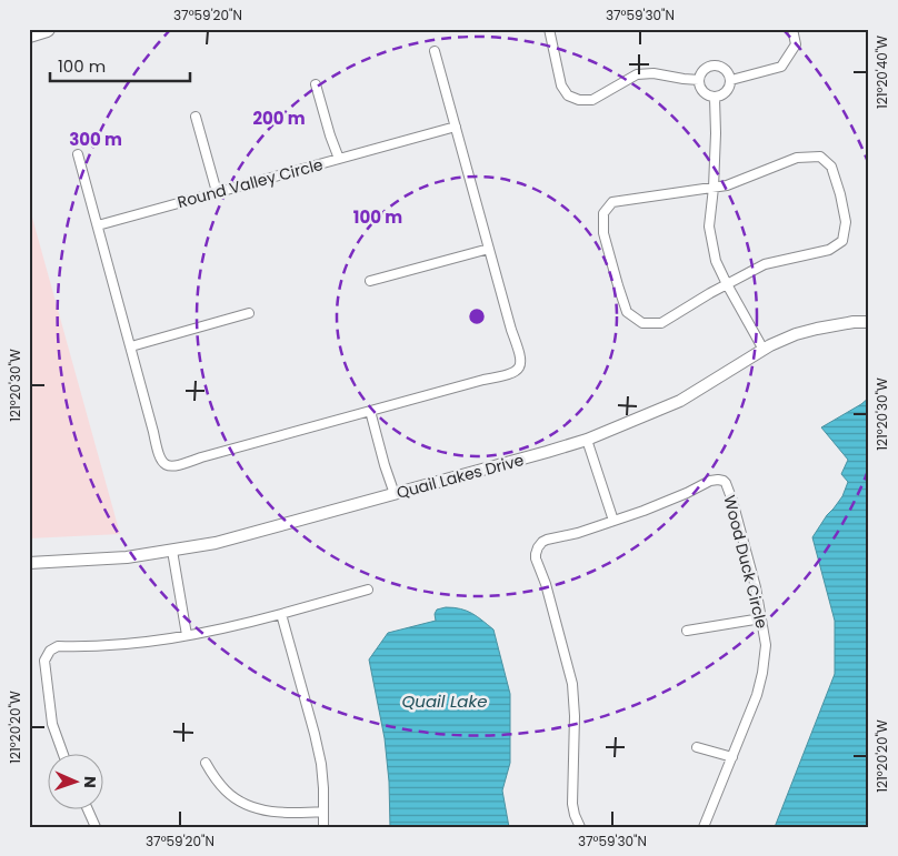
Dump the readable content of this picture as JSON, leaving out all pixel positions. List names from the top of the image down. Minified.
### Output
{"streets":{"main road":["Quail Lakes Drive"],"street":["Round Valley Circle","Wood Duck Circle"]},"water":["Quail Lake"],"scale_bar":"100 m","north":"right","coordinates":["37°59'20\"N","37°59'30\"N","121°20'40\"W","121°20'30\"W","121°20'20\"W"],"rings":["200 m","300 m","100 m"]}
